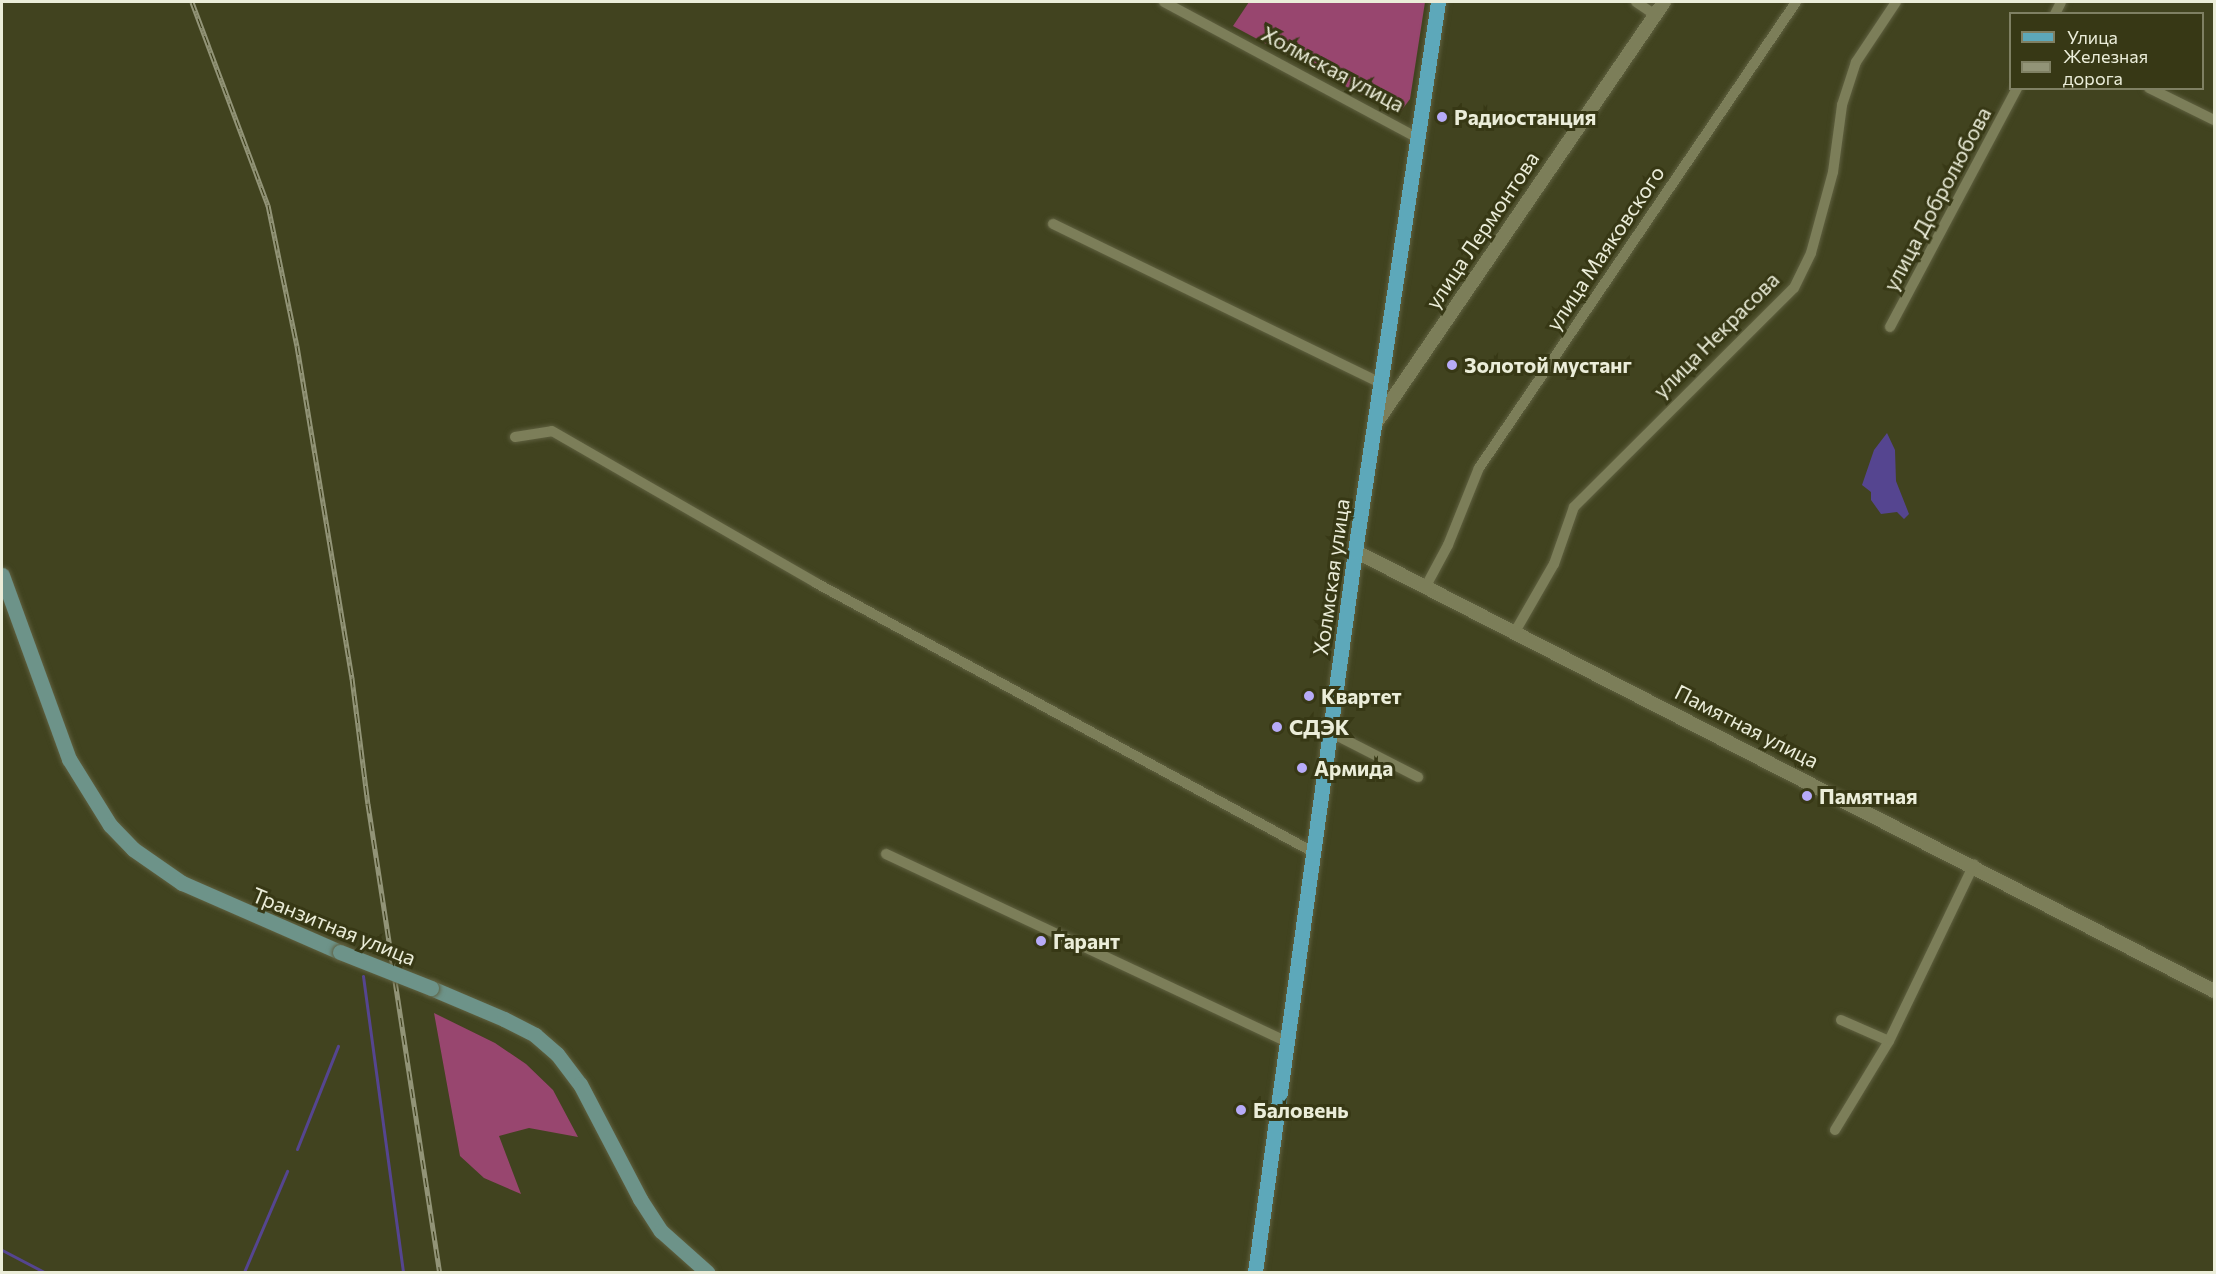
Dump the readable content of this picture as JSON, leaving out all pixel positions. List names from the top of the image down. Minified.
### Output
{"streets":{"main road":["Холмская улица","Транзитная улица"],"street":["улица Добролюбова","улица Лермонтова","улица Маяковского","улица Некрасова","Памятная улица"]},"crossings":[["Холмская улица","улица Лермонтова"],["Холмская улица","Памятная улица"],["улица Маяковского","Памятная улица"],["улица Некрасова","Памятная улица"]],"places":["Радиостанция","Золотой мустанг","Квартет","СДЭК","Армида","Памятная","Гарант","Баловень"],"legend":["Улица","Железная дорога"]}
